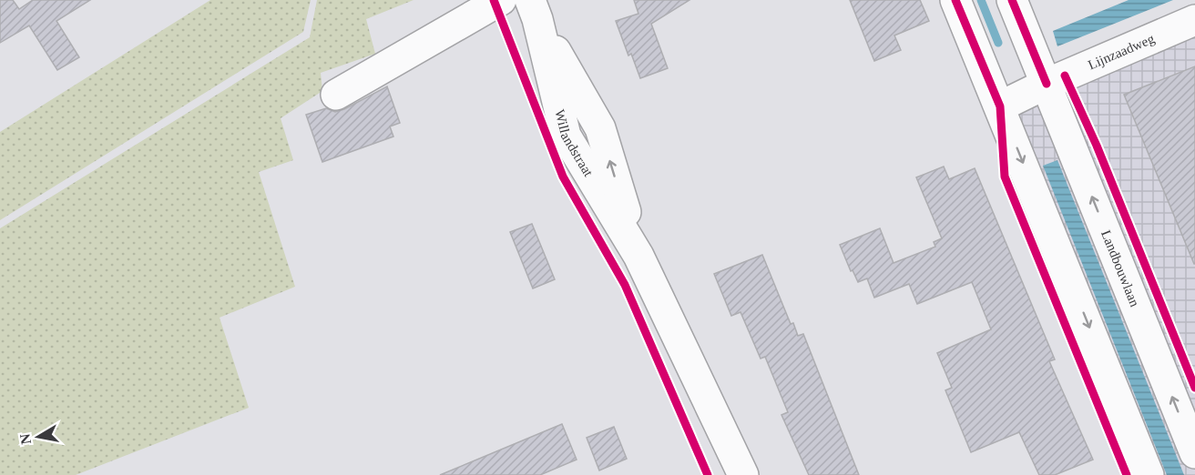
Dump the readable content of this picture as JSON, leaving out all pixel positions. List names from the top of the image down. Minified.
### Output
{"streets":{"street":["Lijnzaadweg","Willandstraat","Landbouwlaan"]},"crossings":[["Lijnzaadweg","Landbouwlaan"]],"north":"left"}
